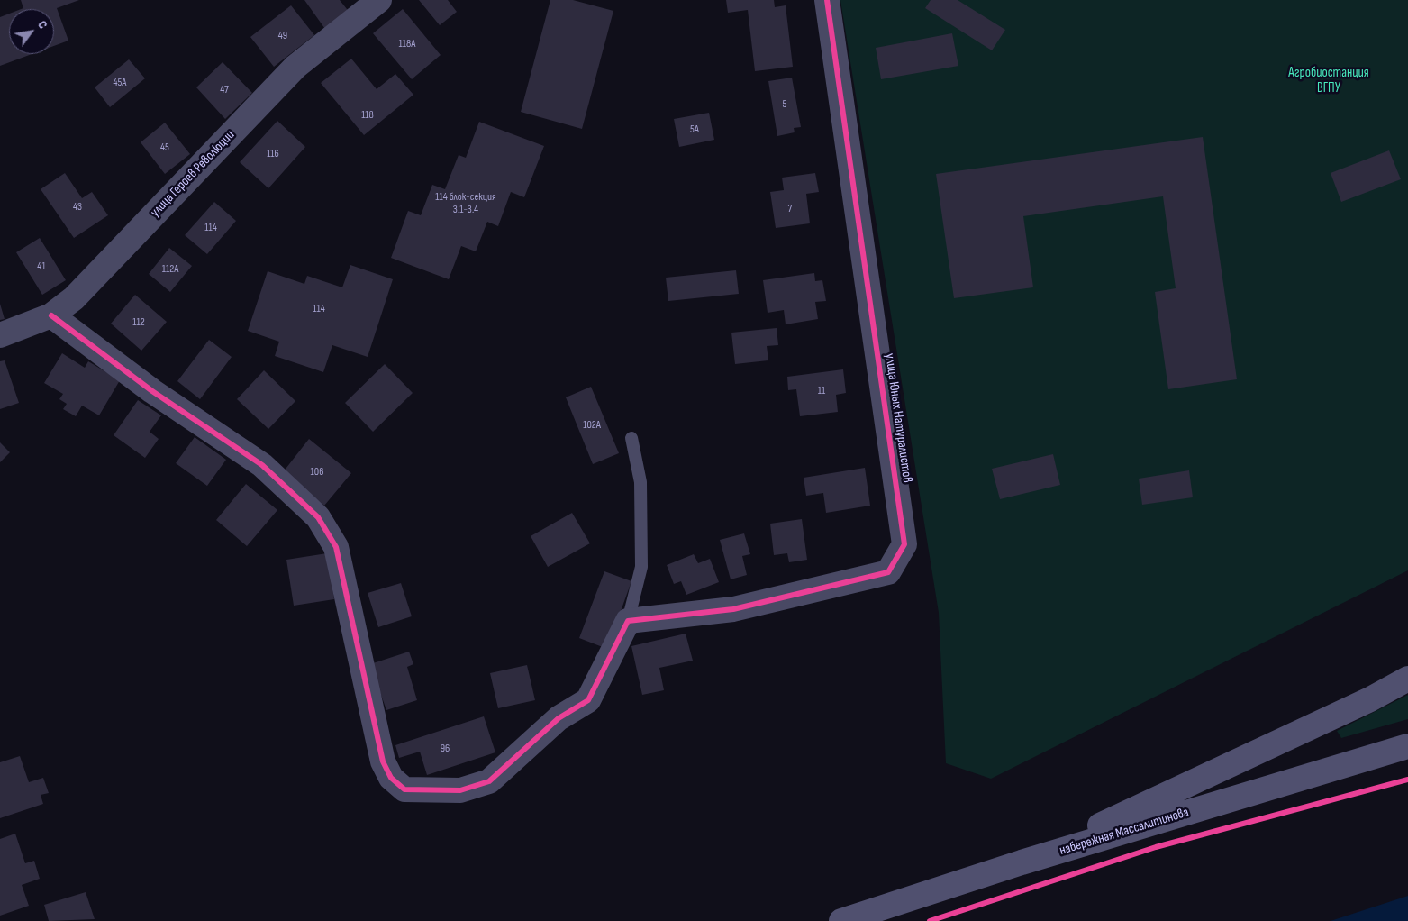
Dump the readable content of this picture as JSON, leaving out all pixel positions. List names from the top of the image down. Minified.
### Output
{"streets":{"main road":["набережная Массалитинова"],"street":["улица Героев Революции","улица Юных Натуралистов"]},"parks":["Агробиостанция ВГПУ"],"house_numbers":["49","118А","45А","47","5","118","5А","45","116","114 блок-секция 3.1-3.4","43","7","114","41","112А","114","112","11","102А","106","96"],"north":"top right"}
